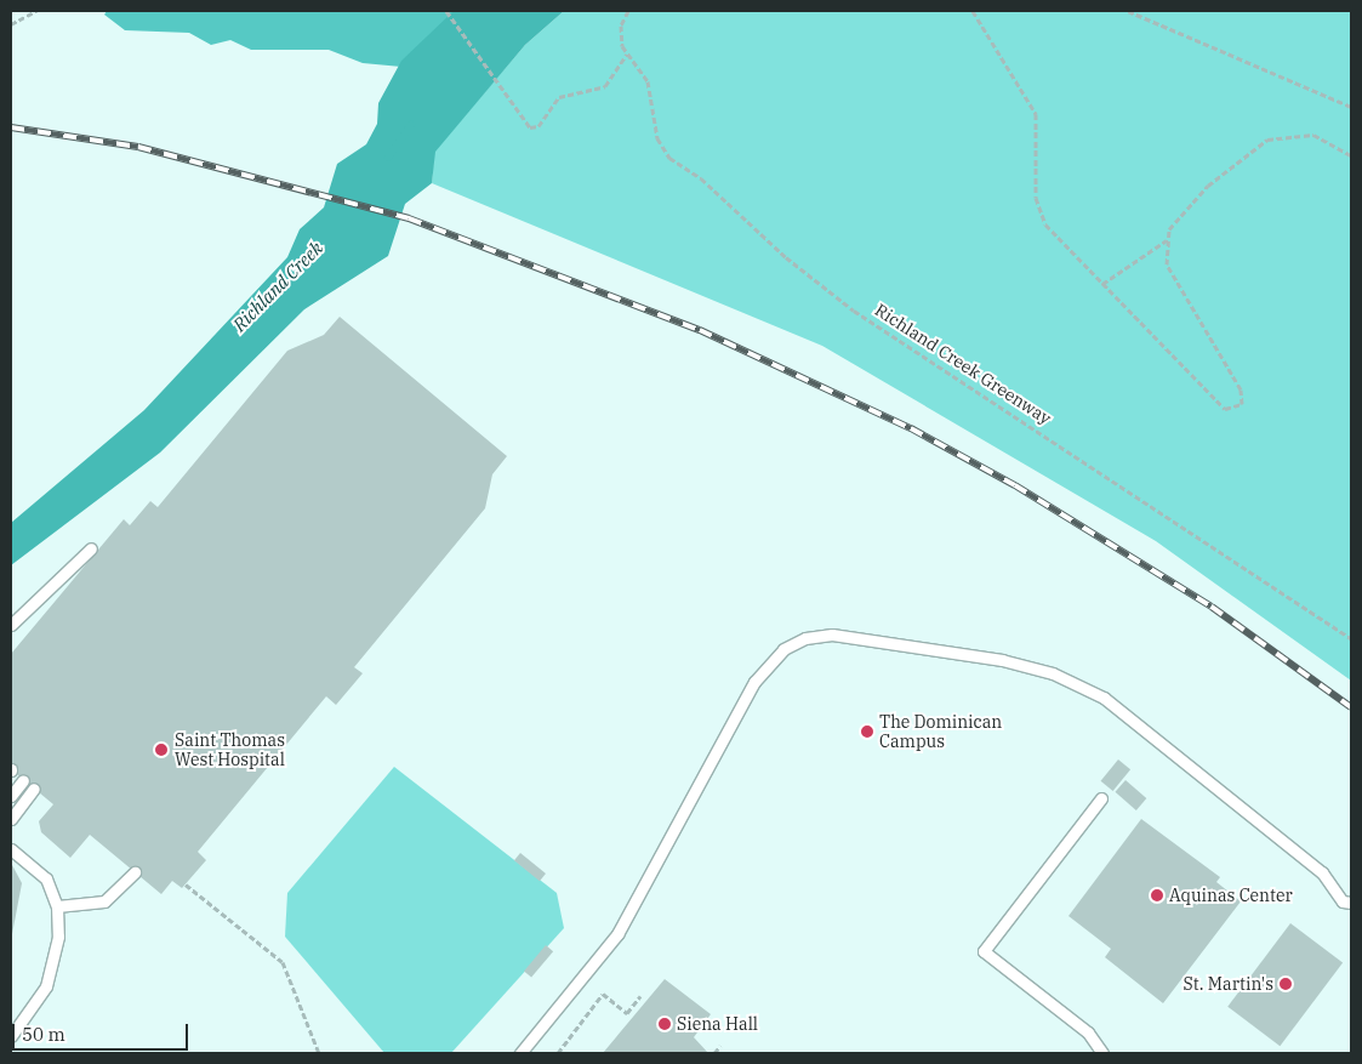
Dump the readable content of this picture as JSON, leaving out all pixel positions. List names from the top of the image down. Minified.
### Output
{"streets":{"path":["Richland Creek Greenway"]},"water":["Richland Creek"],"places":["The Dominican Campus","Saint Thomas West Hospital","Aquinas Center","St. Martin's","Siena Hall"],"scale_bar":"50 m"}
